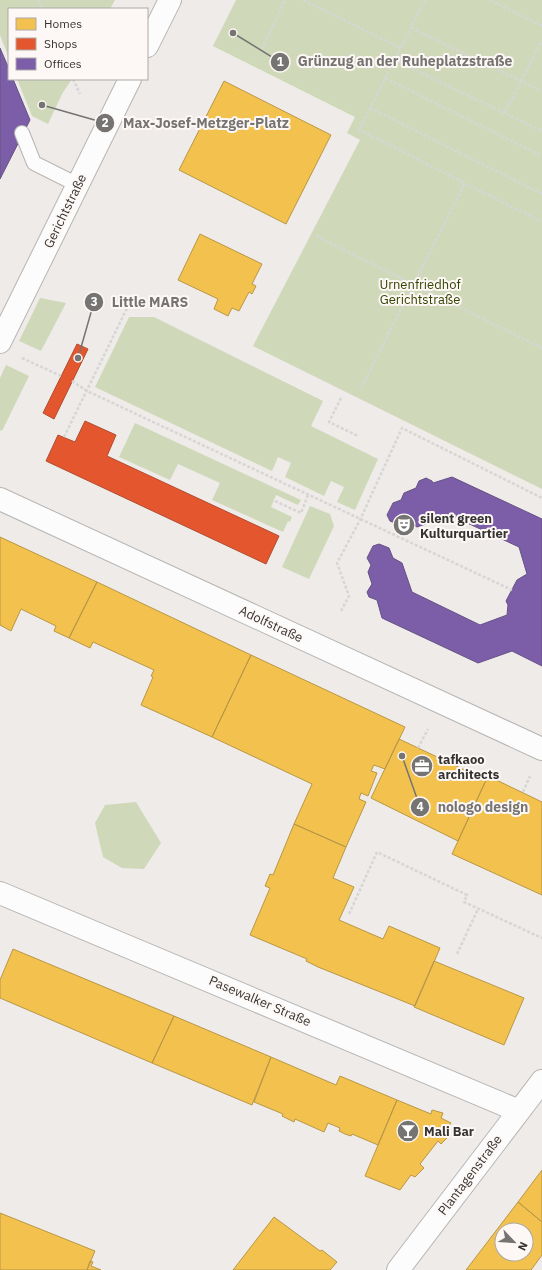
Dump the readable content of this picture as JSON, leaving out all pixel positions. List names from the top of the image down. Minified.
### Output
{"streets":{"street":["Gerichtstraße","Adolfstraße","Pasewalker Straße","Plantagenstraße"]},"crossings":[["Pasewalker Straße","Plantagenstraße"]],"parks":["Urnenfriedhof Gerichtstraße"],"places":{"other":["Grünzug an der Ruheplatzstraße","Max-Josef-Metzger-Platz","Little MARS","nologo design"],"theatre":["silent green Kulturquartier"],"office":["tafkaoo architects"],"bar":["Mali Bar"]},"legend":["Homes","Shops","Offices"],"north":"bottom right"}
